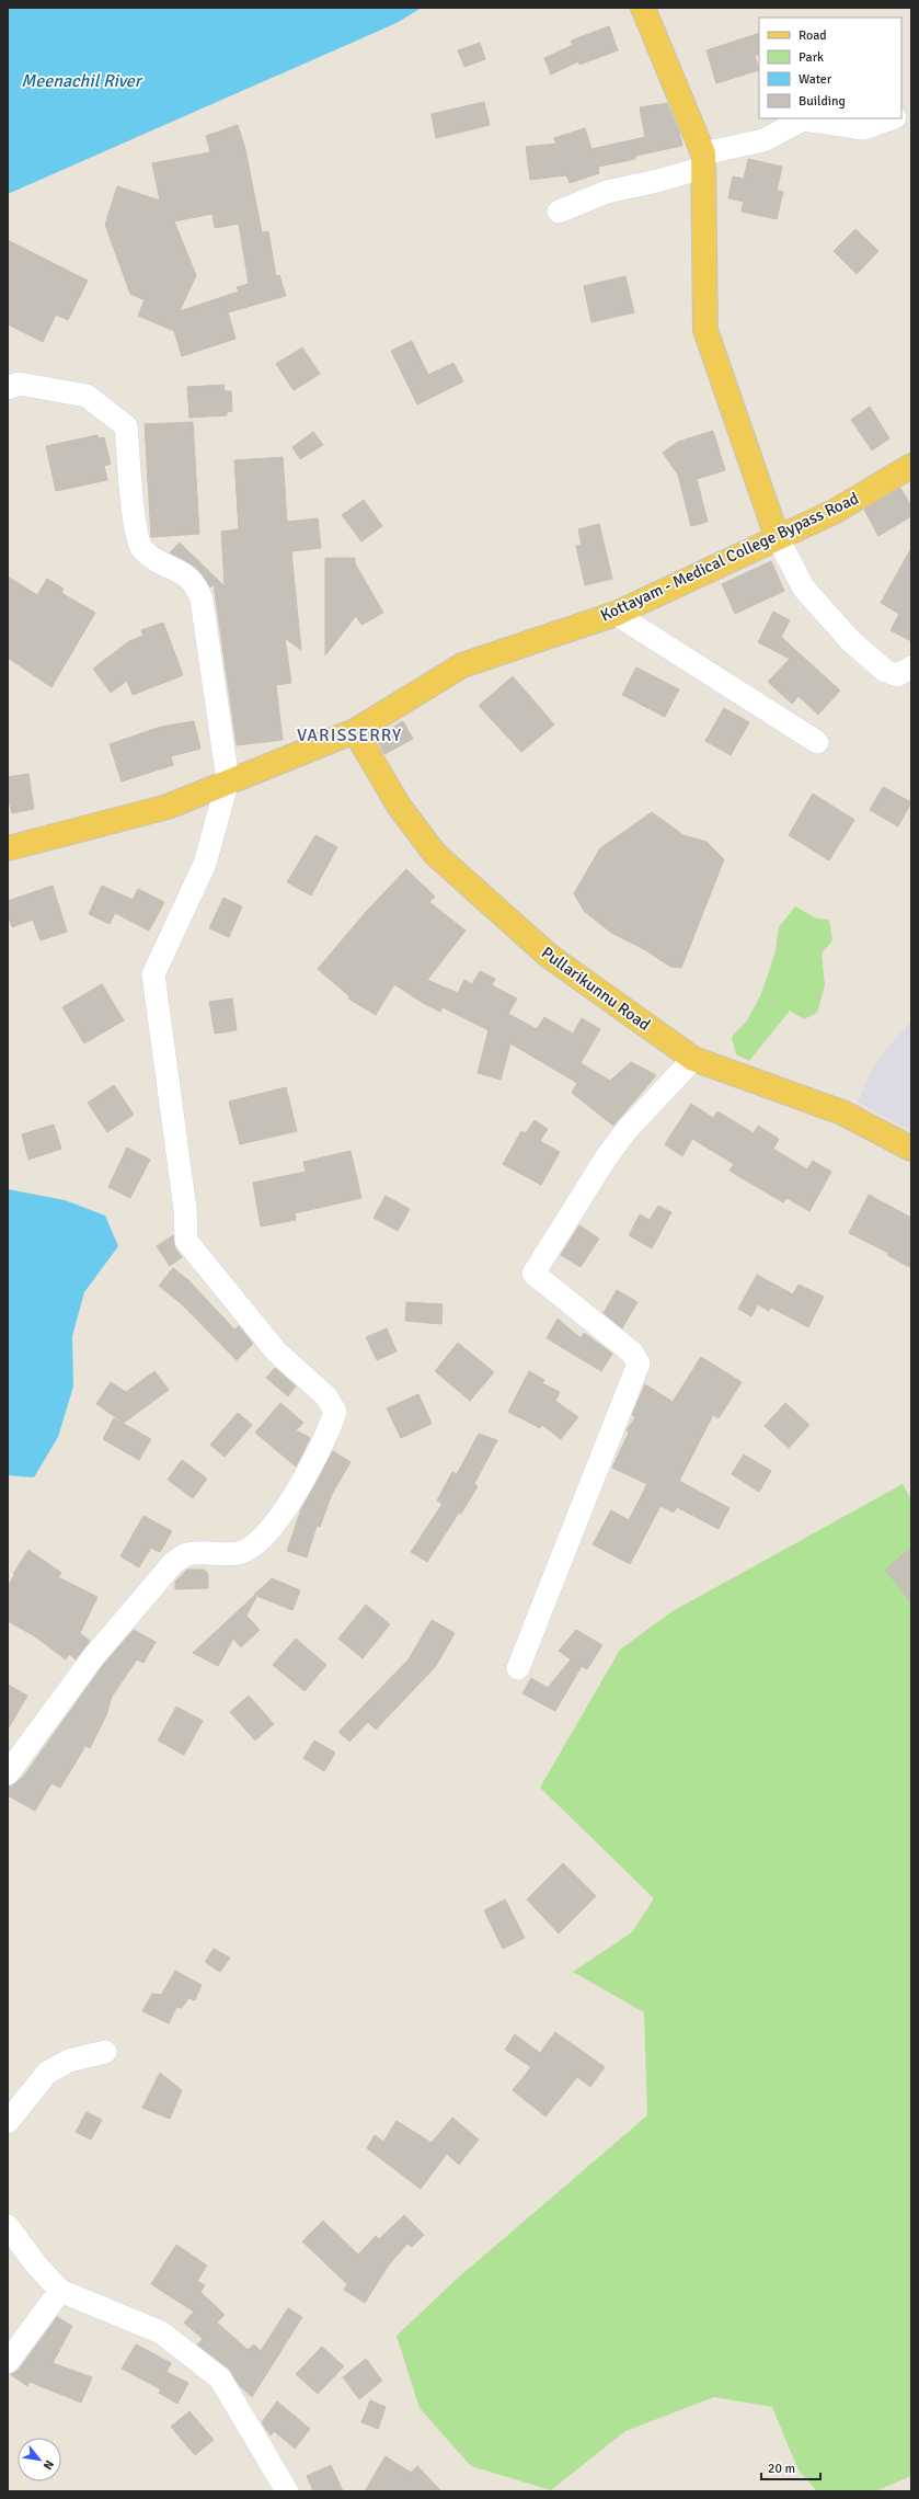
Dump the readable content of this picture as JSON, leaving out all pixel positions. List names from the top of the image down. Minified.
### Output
{"streets":{"main road":["Kottayam - Medical College Bypass Road","Pullarikunnu Road"]},"crossings":[["Kottayam - Medical College Bypass Road","Pullarikunnu Road"]],"districts":["VARISSERRY"],"water":["Meenachil River"],"legend":["Road","Park","Water","Building"],"scale_bar":"20 m","north":"bottom right"}
